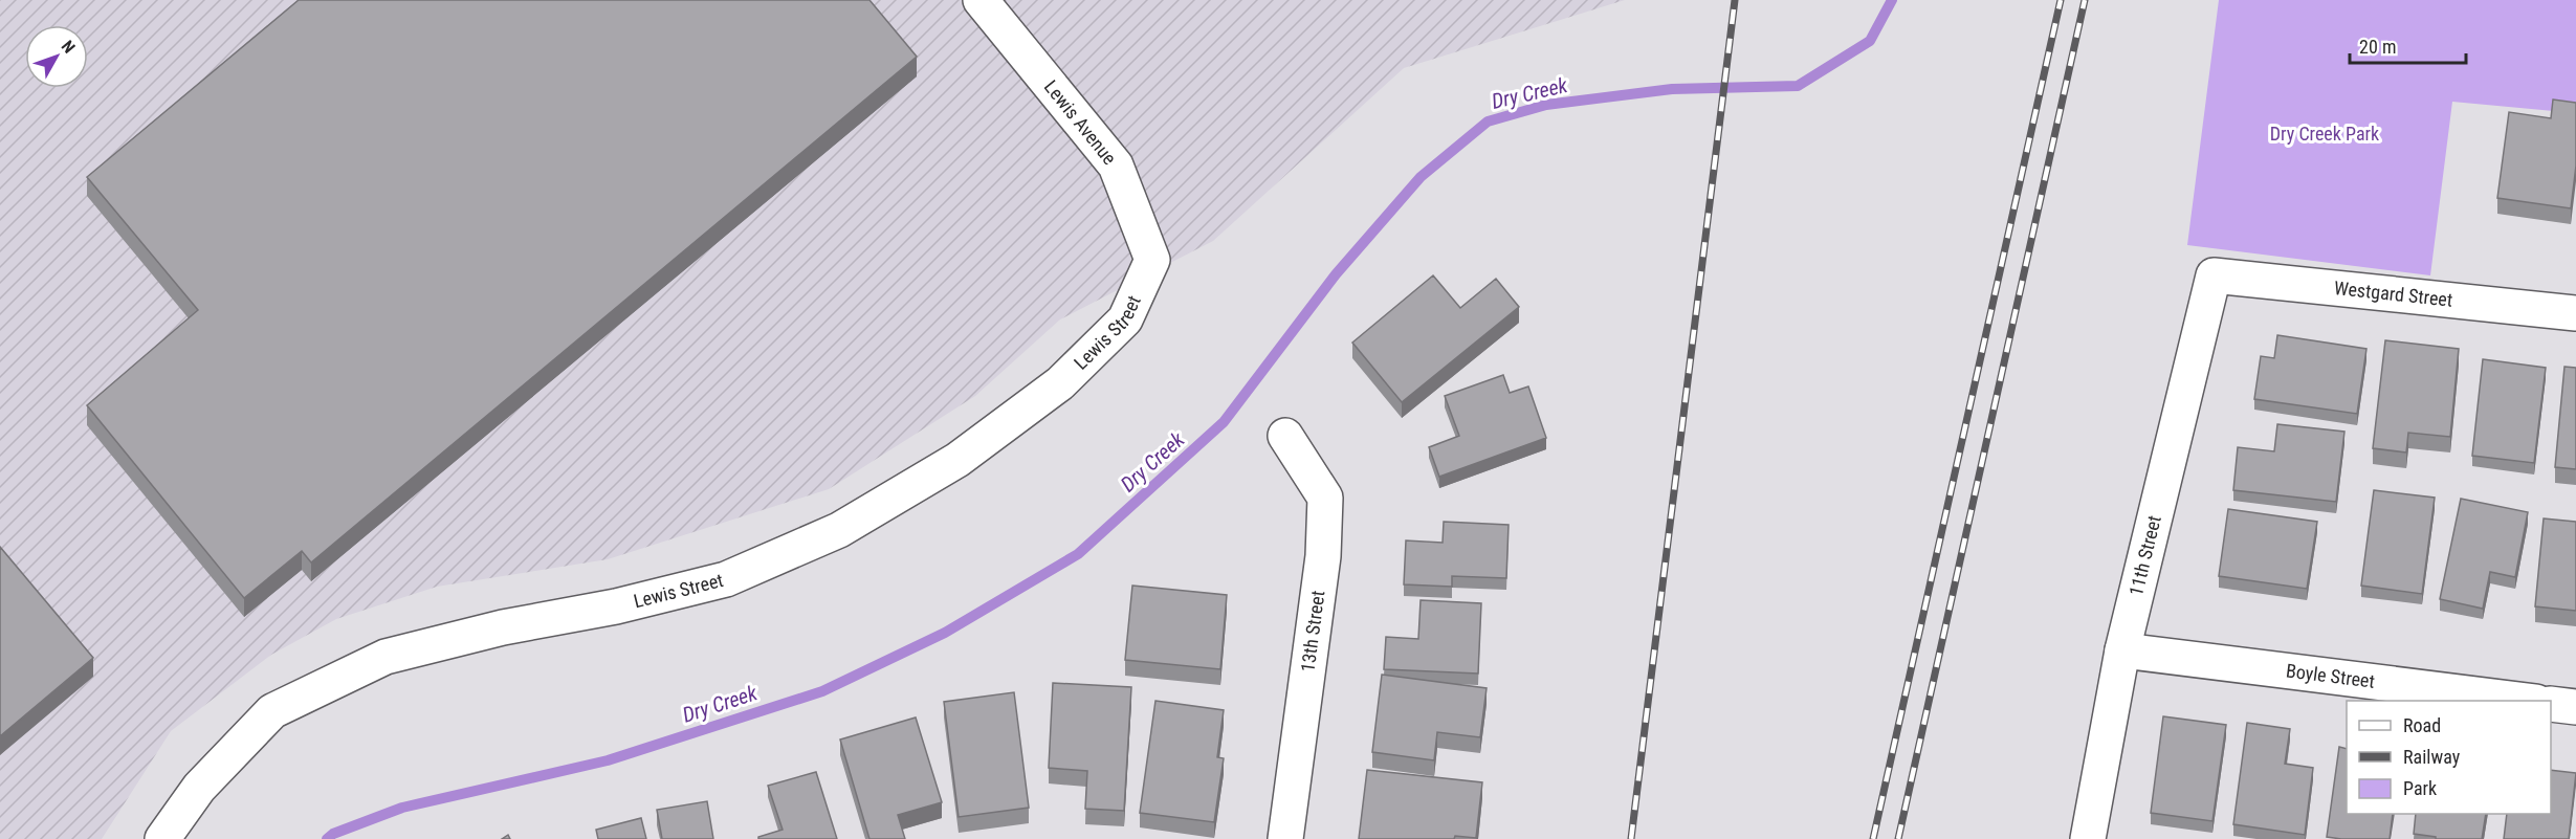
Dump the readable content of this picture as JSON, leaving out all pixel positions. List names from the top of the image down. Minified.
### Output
{"streets":{"street":["Lewis Avenue","Westgard Street","Lewis Street","11th Street","13th Street","Boyle Street"]},"crossings":[["Lewis Avenue","Lewis Street"],["Westgard Street","11th Street"],["11th Street","Boyle Street"]],"water":["Dry Creek"],"parks":["Dry Creek Park"],"legend":["Road","Railway","Park"],"scale_bar":"20 m","north":"top right"}
